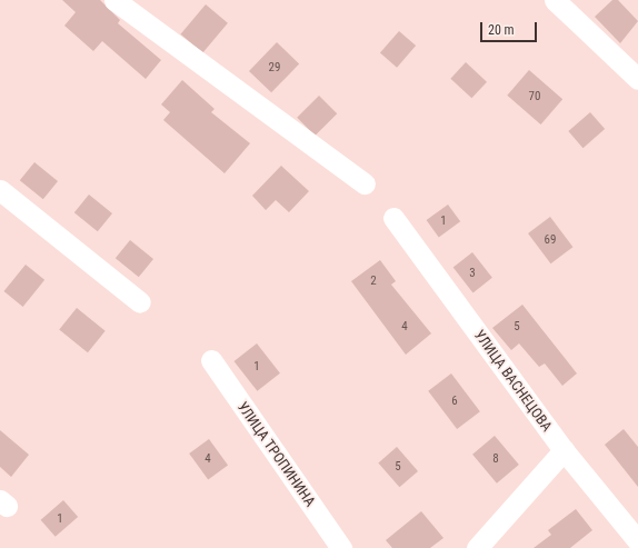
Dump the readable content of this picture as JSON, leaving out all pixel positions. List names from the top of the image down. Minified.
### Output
{"streets":{"street":["УЛИЦА ВАСНЕЦОВА","УЛИЦА ТРОПИНИНА"]},"house_numbers":["29","70","1","69","3","2","4","5","1","6","4","8","5","1"],"scale_bar":"20 m"}
